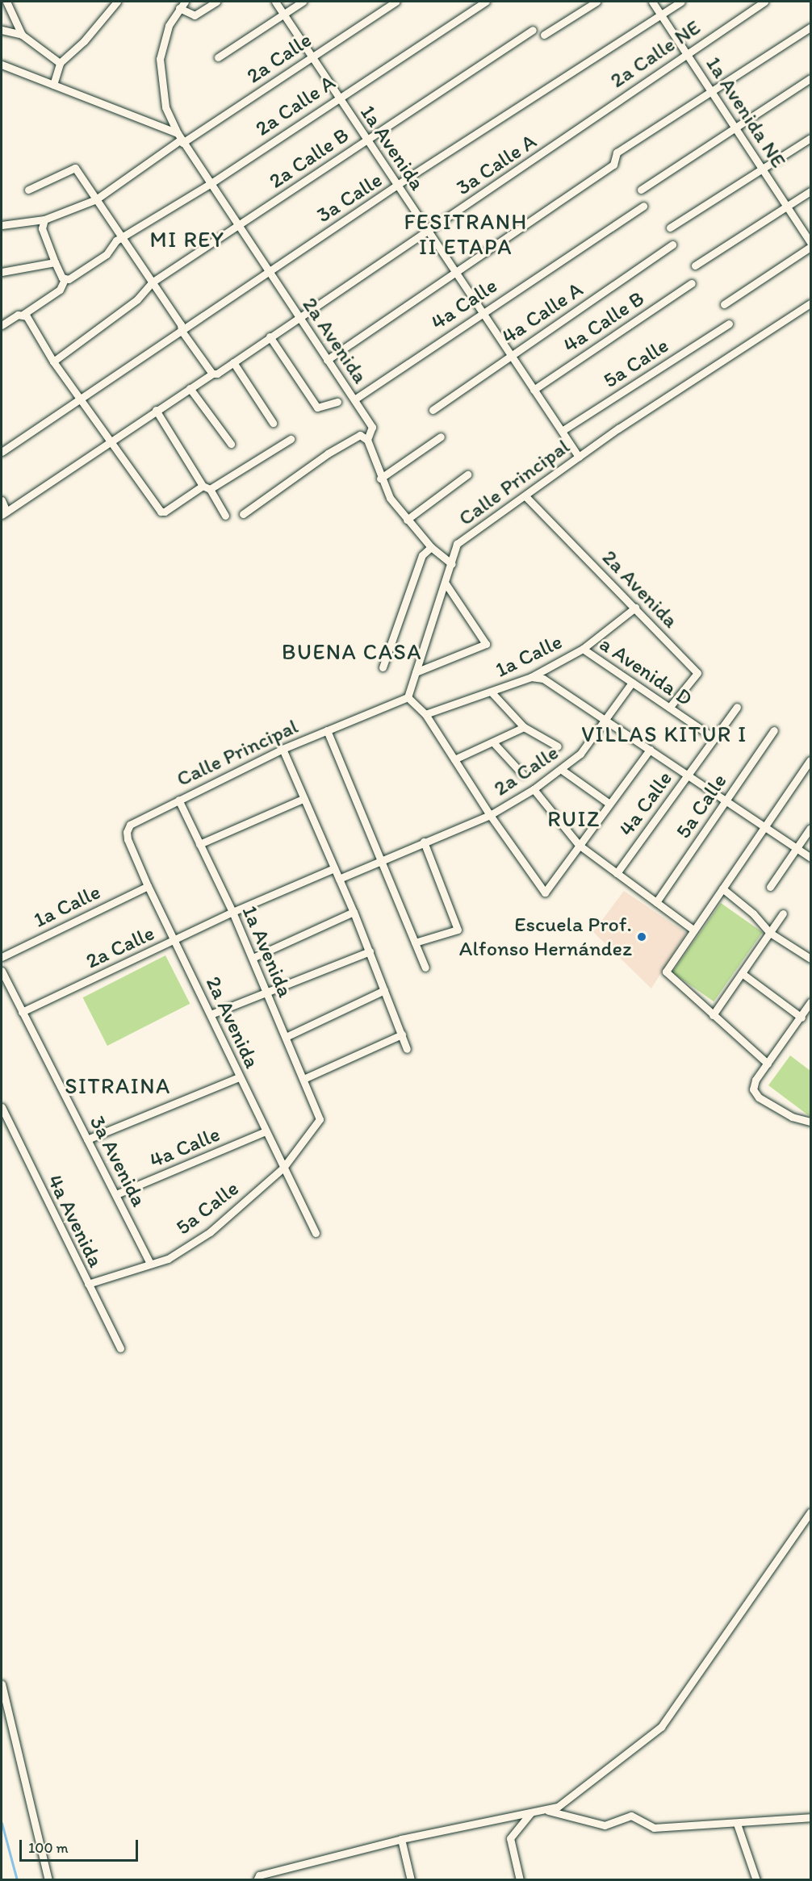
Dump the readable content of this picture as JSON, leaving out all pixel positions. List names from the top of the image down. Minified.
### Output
{"streets":{"street":["2a Calle NE","2a Calle","2a Calle A","1a Avenida NE","1a Avenida","2a Calle B","3a Calle A","3a Calle","4a Calle","4a Calle A","4a Calle B","2a Avenida","5a Calle","Calle Principal","1a Calle","a Avenida D","3a Avenida","4a Avenida"]},"crossings":[["2a Calle NE","1a Avenida NE"],["2a Calle NE","3a Calle A"],["2a Calle","1a Avenida"],["2a Calle","2a Avenida"],["2a Calle","a Avenida D"],["2a Calle","3a Avenida"],["2a Calle A","1a Avenida"],["2a Calle A","2a Avenida"],["1a Avenida NE","3a Calle"],["1a Avenida","2a Calle B"],["1a Avenida","3a Calle A"],["1a Avenida","3a Calle"],["1a Avenida","4a Calle"],["1a Avenida","4a Calle A"],["1a Avenida","4a Calle B"],["1a Avenida","5a Calle"],["1a Avenida","Calle Principal"],["2a Calle B","2a Avenida"],["3a Calle A","2a Avenida"],["3a Calle","2a Avenida"],["4a Calle","2a Avenida"],["4a Calle","a Avenida D"],["4a Calle","3a Avenida"],["2a Avenida","5a Calle"],["2a Avenida","Calle Principal"],["2a Avenida","1a Calle"],["2a Avenida","a Avenida D"],["5a Calle","3a Avenida"],["5a Calle","4a Avenida"],["1a Calle","a Avenida D"]],"districts":["FESITRANH II ETAPA","MI REY","BUENA CASA","VILLAS KITUR I","RUIZ","SITRAINA"],"places":["Escuela Prof. Alfonso Hernández"],"scale_bar":"100 m"}
